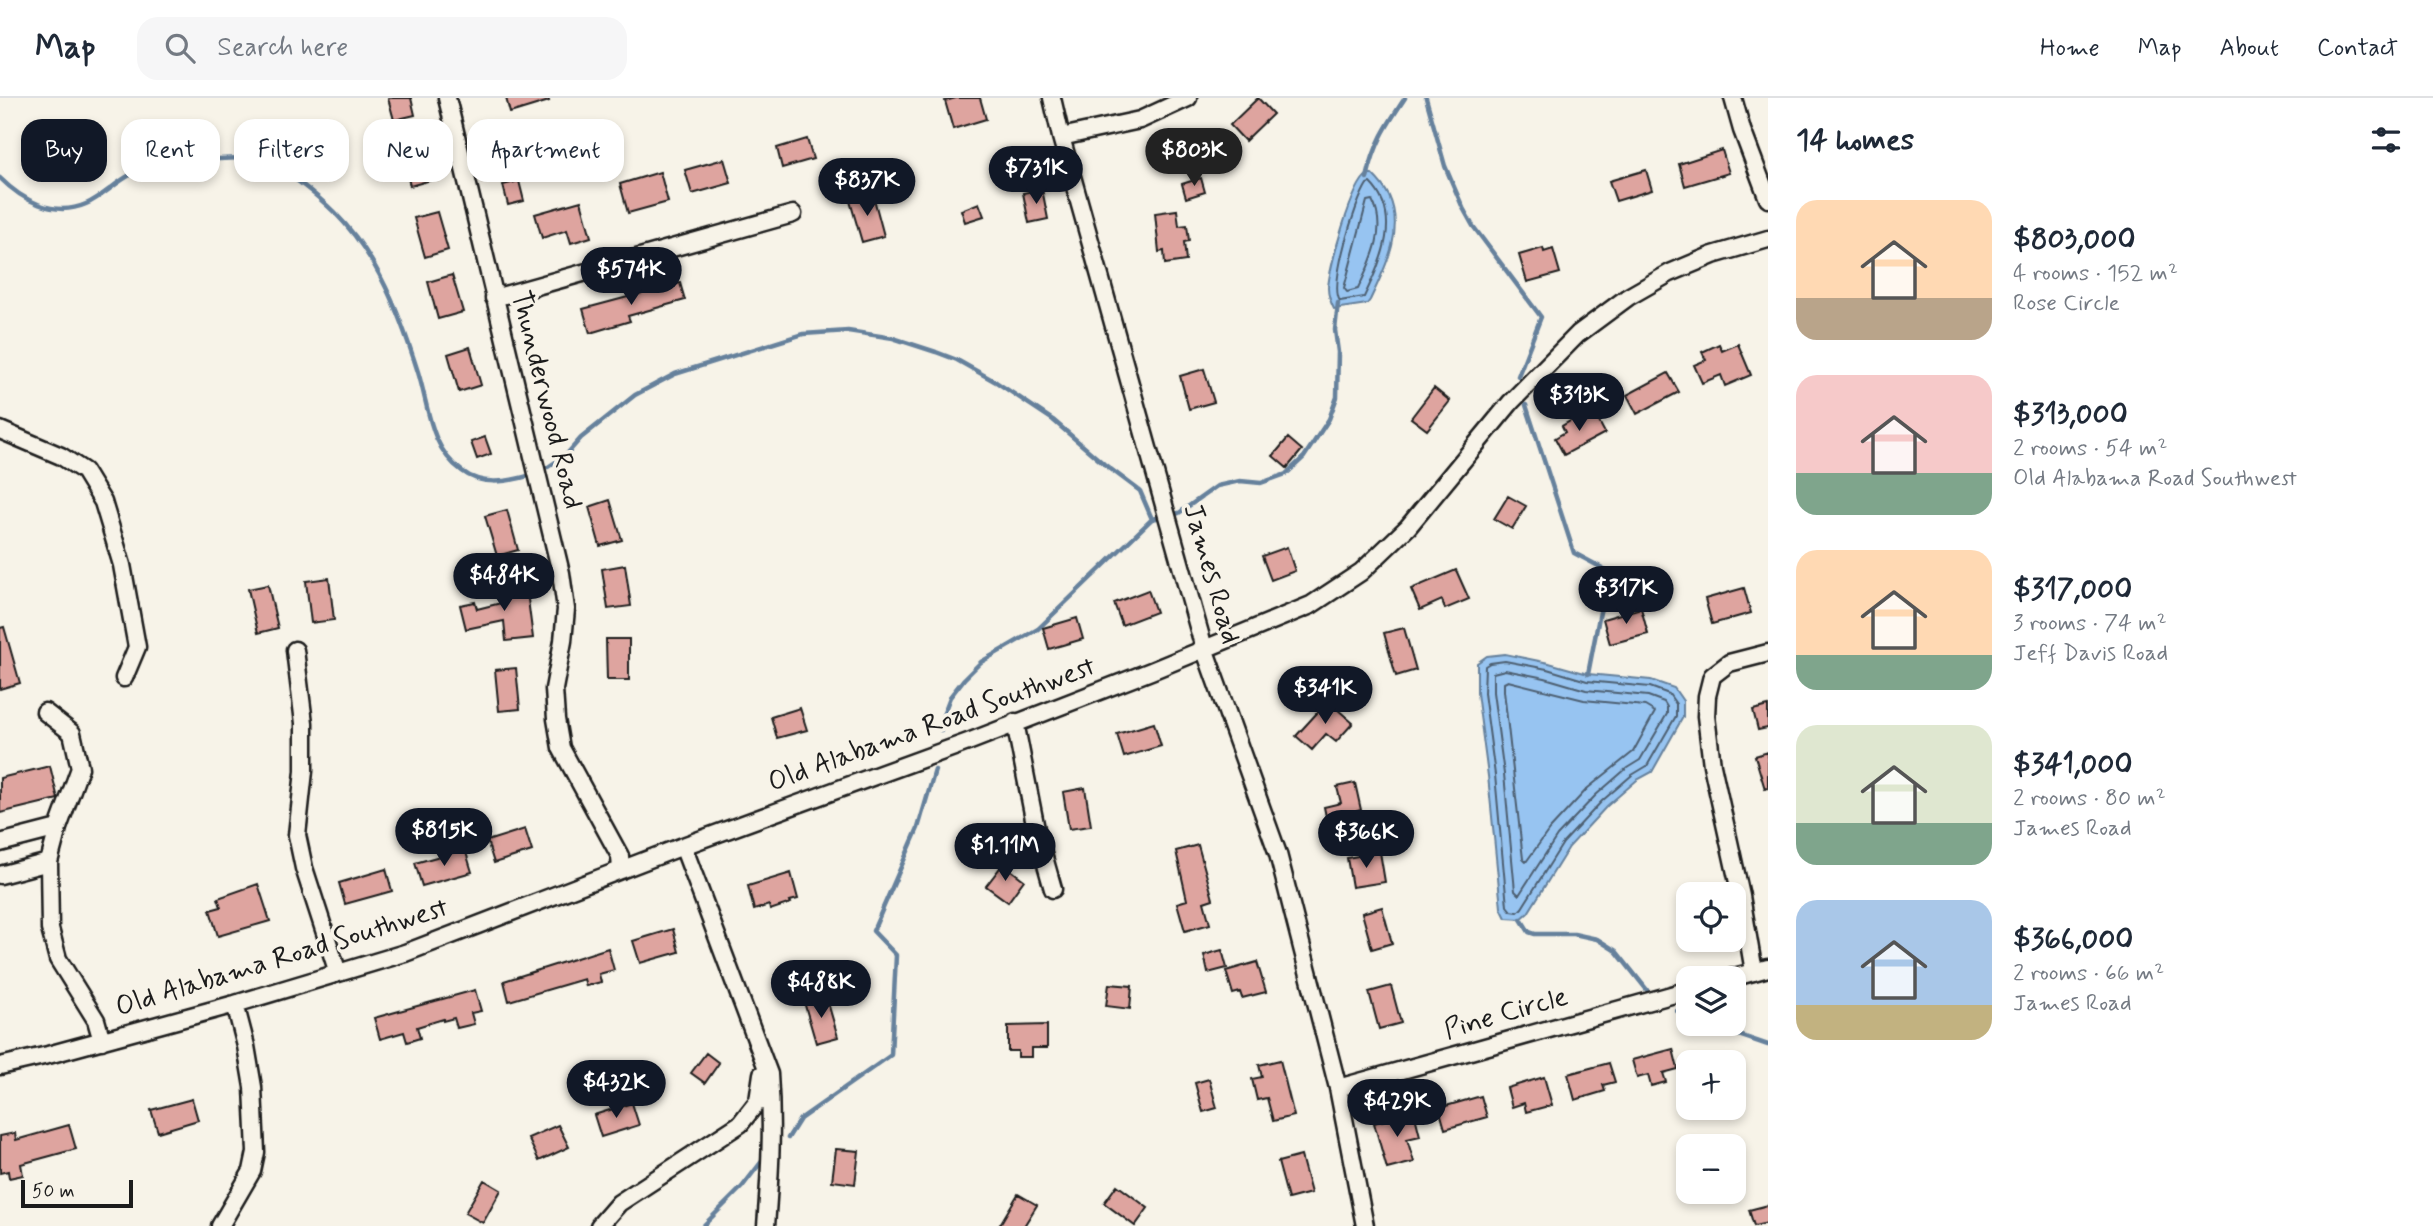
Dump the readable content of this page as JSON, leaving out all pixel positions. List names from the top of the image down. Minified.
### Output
{"streets":{"street":["Thunderwood Road","James Road","Old Alabama Road Southwest","Pine Circle"]},"crossings":[["Thunderwood Road","Old Alabama Road Southwest"],["James Road","Old Alabama Road Southwest"],["James Road","Pine Circle"]],"scale_bar":"50 m","page":{"header":"Map","search":"Search here","nav":["Home","Map","About","Contact"],"heading":"14 homes","chip":["Buy","Rent","Filters","New","Apartment"],"price":["$803K","$731K","$837K","$574K","$313K","$484K","$317K","$341K","$815K","$366K","$1.11M","$488K","$432K","$429K"],"list":[{"name":"$803,000","note":"4 rooms · 152 m² · Rose Circle"},{"name":"$313,000","note":"2 rooms · 54 m² · Old Alabama Road Southwest"},{"name":"$317,000","note":"3 rooms · 74 m² · Jeff Davis Road"},{"name":"$341,000","note":"2 rooms · 80 m² · James Road"},{"name":"$366,000","note":"2 rooms · 66 m² · James Road"}],"map_buttons":["+","−"],"scale":"50 m"}}
